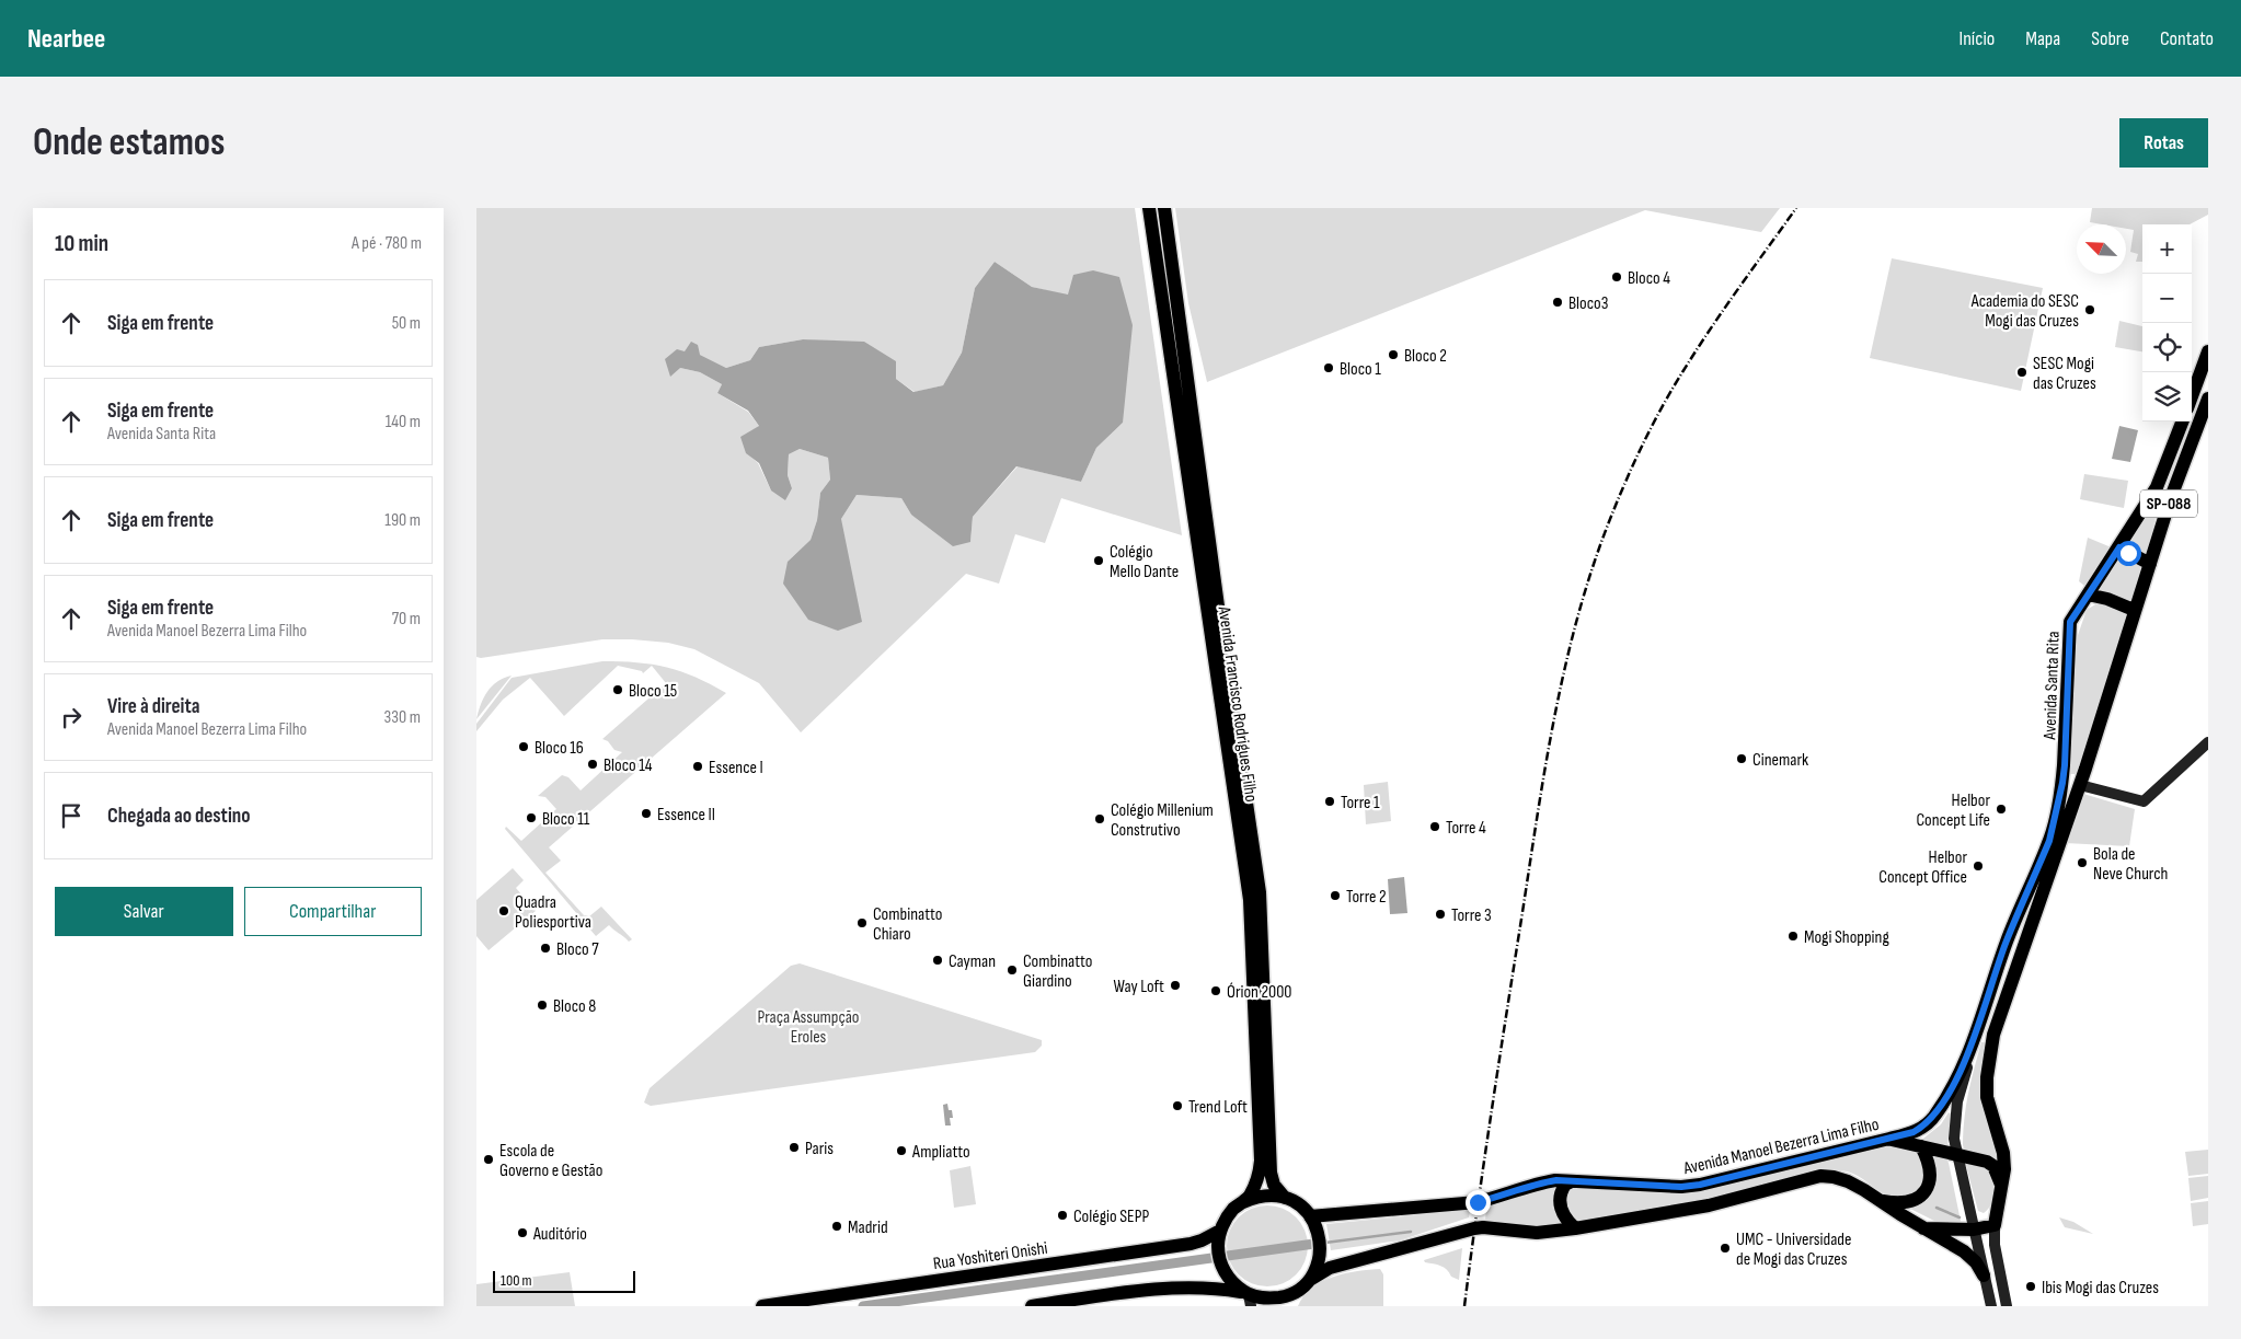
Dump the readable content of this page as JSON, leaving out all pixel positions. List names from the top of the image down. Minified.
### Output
{"streets":{"main road":["SP-088","Avenida Santa Rita","Avenida Francisco Rodrigues Filho","Avenida Manoel Bezerra Lima Filho","Rua Yoshiteri Onishi"]},"crossings":[["SP-088","Avenida Santa Rita"],["SP-088","Avenida Manoel Bezerra Lima Filho"],["Avenida Francisco Rodrigues Filho","Avenida Manoel Bezerra Lima Filho"],["Avenida Francisco Rodrigues Filho","Rua Yoshiteri Onishi"],["Avenida Manoel Bezerra Lima Filho","Rua Yoshiteri Onishi"]],"parks":["Praça Assumpção Eroles"],"places":["Bloco 4","Bloco3","Academia do SESC Mogi das Cruzes","Bloco 2","Bloco 1","SESC Mogi das Cruzes","Colégio Mello Dante","Bloco 15","Bloco 16","Cinemark","Bloco 14","Essence I","Torre 1","Helbor Concept Life","Essence II","Bloco 11","Colégio Millenium Construtivo","Torre 4","Bola de Neve Church","Helbor Concept Office","Torre 2","Quadra Poliesportiva","Torre 3","Combinatto Chiaro","Mogi Shopping","Bloco 7","Cayman","Combinatto Giardino","Way Loft","Órion 2000","Bloco 8","Trend Loft","Paris","Ampliatto","Escola de Governo e Gestão","Colégio SEPP","Madrid","Auditório","UMC - Universidade de Mogi das Cruzes","Ibis Mogi das Cruzes"],"scale_bar":"100 m","north":"top left","page":{"header":"Nearbee","nav":["Início","Mapa","Sobre","Contato"],"buttons":["Rotas",["Salvar","Compartilhar"]],"title":"Onde estamos","heading":["10 min","A pé · 780 m"],"map_buttons":["+","−"],"list":[["Siga em frente","50 m"],["Siga em frente","Avenida Santa Rita","140 m"],["Siga em frente","190 m"],["Siga em frente","Avenida Manoel Bezerra Lima Filho","70 m"],["Vire à direita","Avenida Manoel Bezerra Lima Filho","330 m"],"Chegada ao destino"],"scale":"100 m"}}
